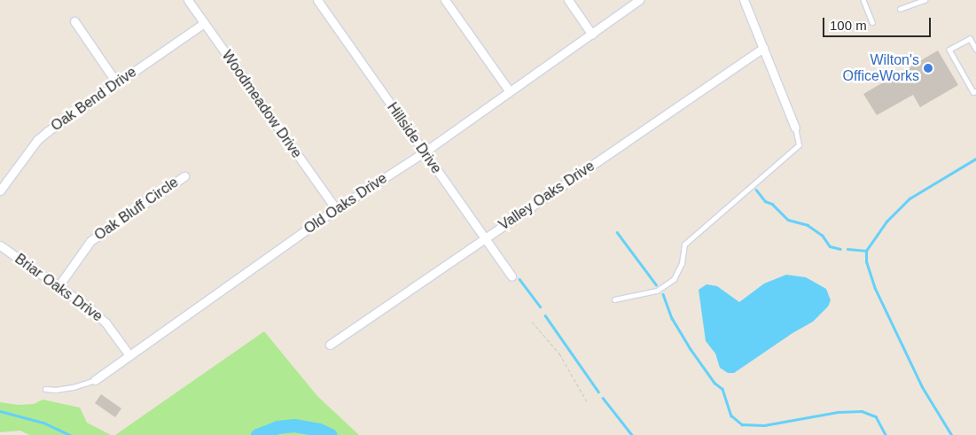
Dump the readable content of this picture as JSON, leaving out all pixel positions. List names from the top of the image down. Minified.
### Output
{"streets":{"street":["Oak Bend Drive","Woodmeadow Drive","Hillside Drive","Valley Oaks Drive","Old Oaks Drive","Oak Bluff Circle","Briar Oaks Drive"]},"crossings":[["Oak Bend Drive","Woodmeadow Drive"],["Woodmeadow Drive","Old Oaks Drive"],["Hillside Drive","Valley Oaks Drive"],["Hillside Drive","Old Oaks Drive"],["Old Oaks Drive","Briar Oaks Drive"],["Oak Bluff Circle","Briar Oaks Drive"]],"places":["Wilton's OfficeWorks"],"scale_bar":"100 m"}
